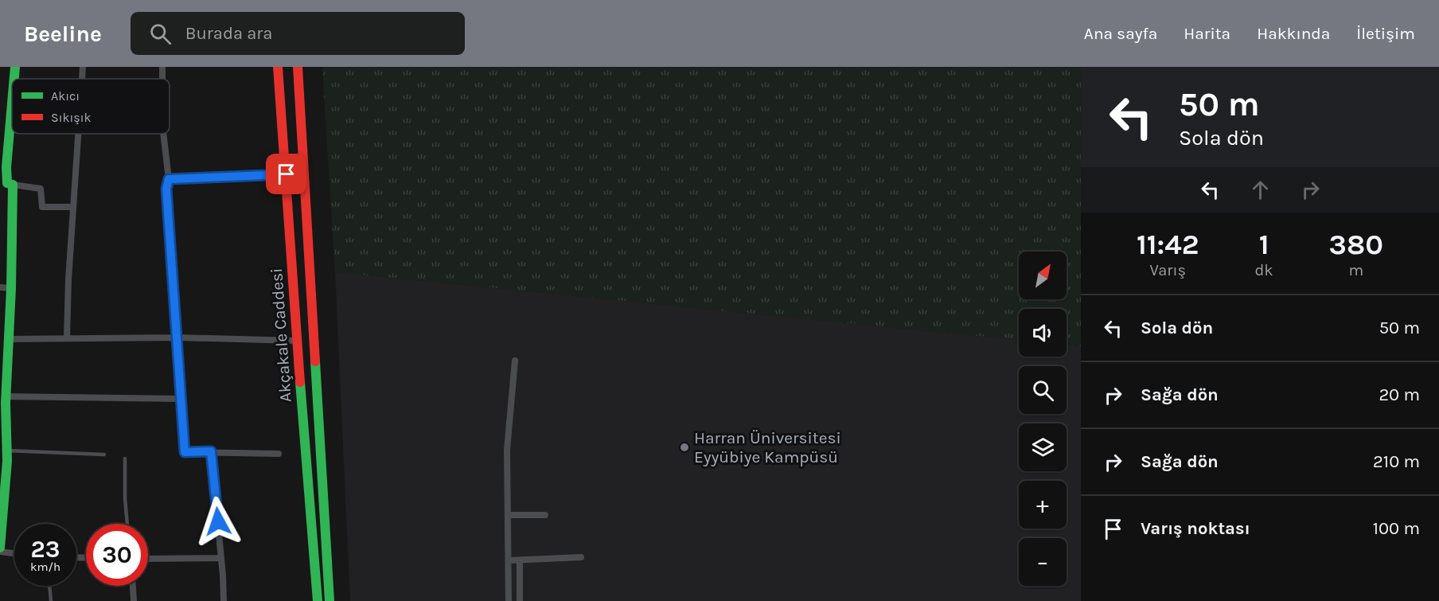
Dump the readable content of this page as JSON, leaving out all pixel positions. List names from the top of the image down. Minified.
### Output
{"streets":{"main road":["Akçakale Caddesi"]},"places":["Harran Üniversitesi Eyyübiye Kampüsü"],"legend":["Akıcı","Sıkışık"],"north":"top right","page":{"header":"Beeline","search":"Burada ara","nav":["Ana sayfa","Harita","Hakkında","İletişim"],"turn":["50 m","Sola dön"],"eta":["11:42","Varış","1","dk","380","m"],"map_buttons":["+","−"],"list":[{"name":"Sola dön","value":"50 m"},{"name":"Sağa dön","value":"20 m"},{"name":"Sağa dön","value":"210 m"},{"name":"Varış noktası","value":"100 m"}],"speed":"23 km/h","limit":"30"}}
